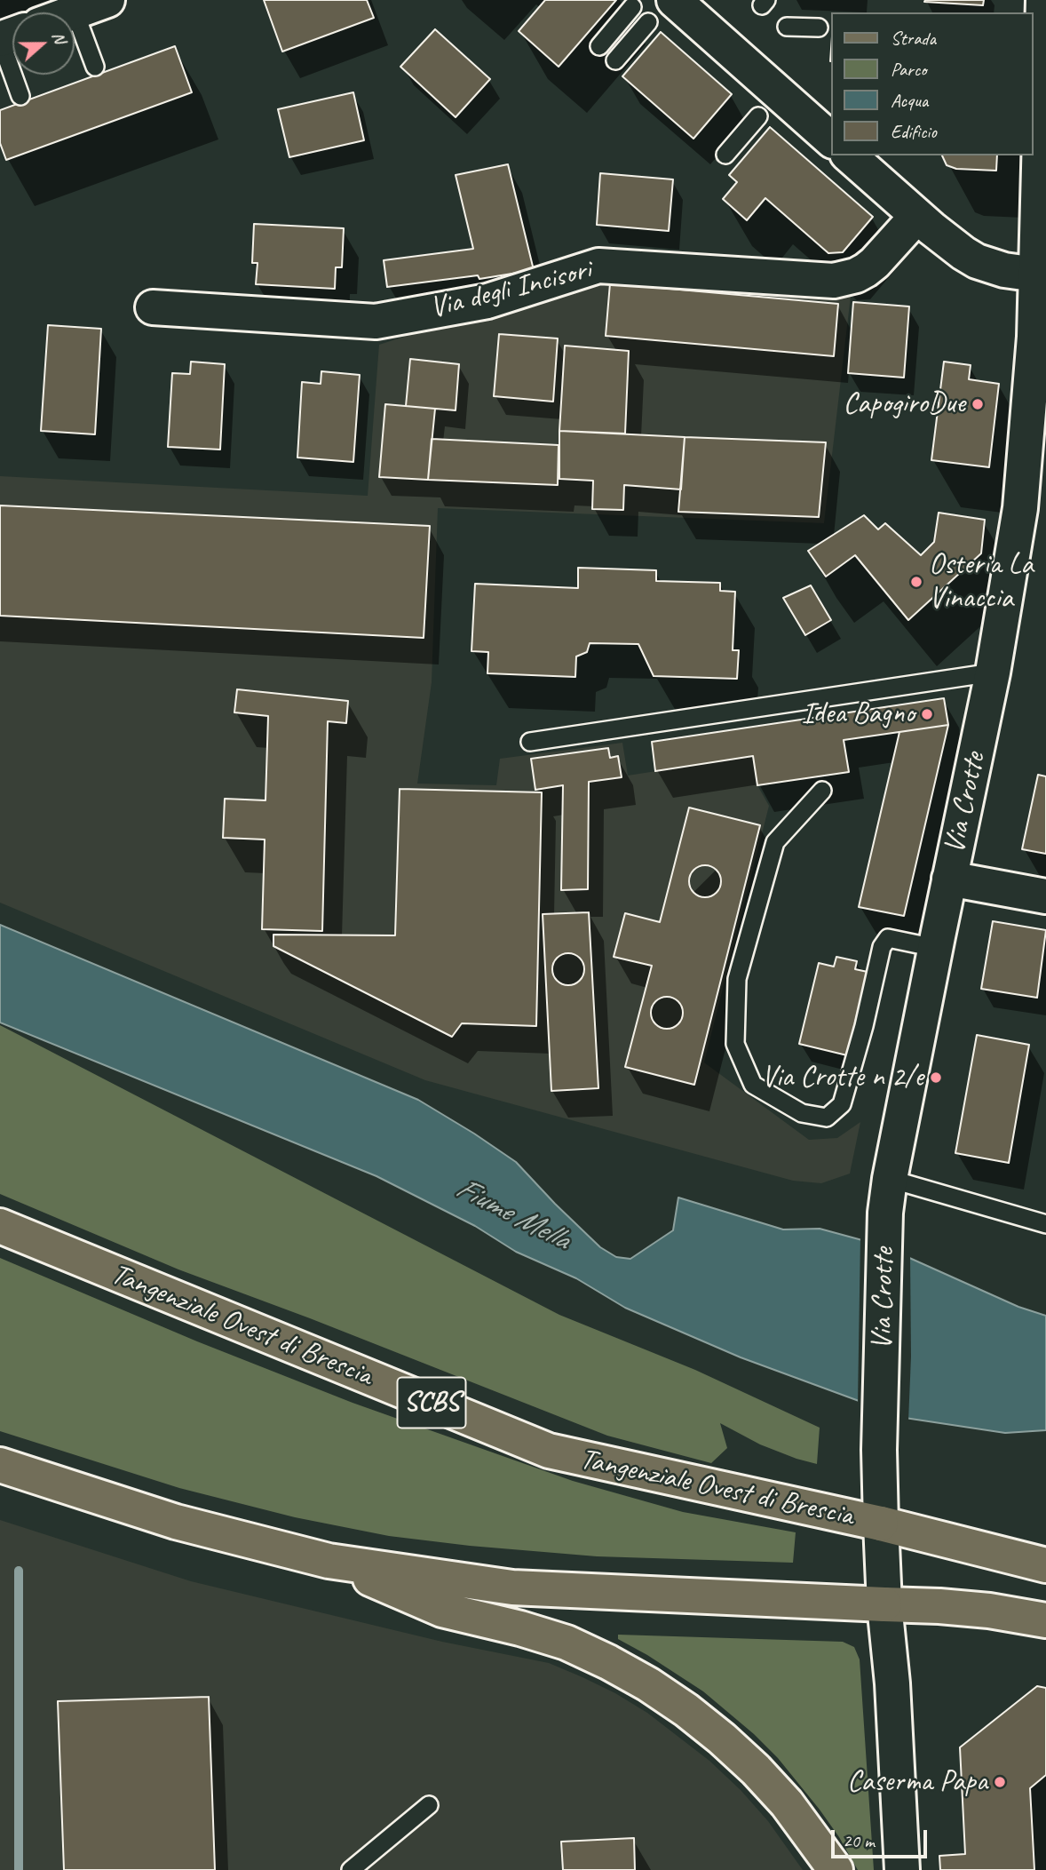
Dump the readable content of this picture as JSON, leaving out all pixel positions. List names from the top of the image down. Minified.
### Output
{"streets":{"main road":["Tangenziale Ovest di Brescia","SCBS"],"street":["Via degli Incisori","Via Crotte"]},"crossings":[["Via Crotte","Tangenziale Ovest di Brescia"]],"water":["Fiume Mella"],"places":["CapogiroDue","Osteria La Vinaccia","Idea Bagno","Via Crotte n 2/e","Caserma Papa"],"legend":["Strada","Parco","Acqua","Edificio"],"scale_bar":"20 m","north":"right"}
